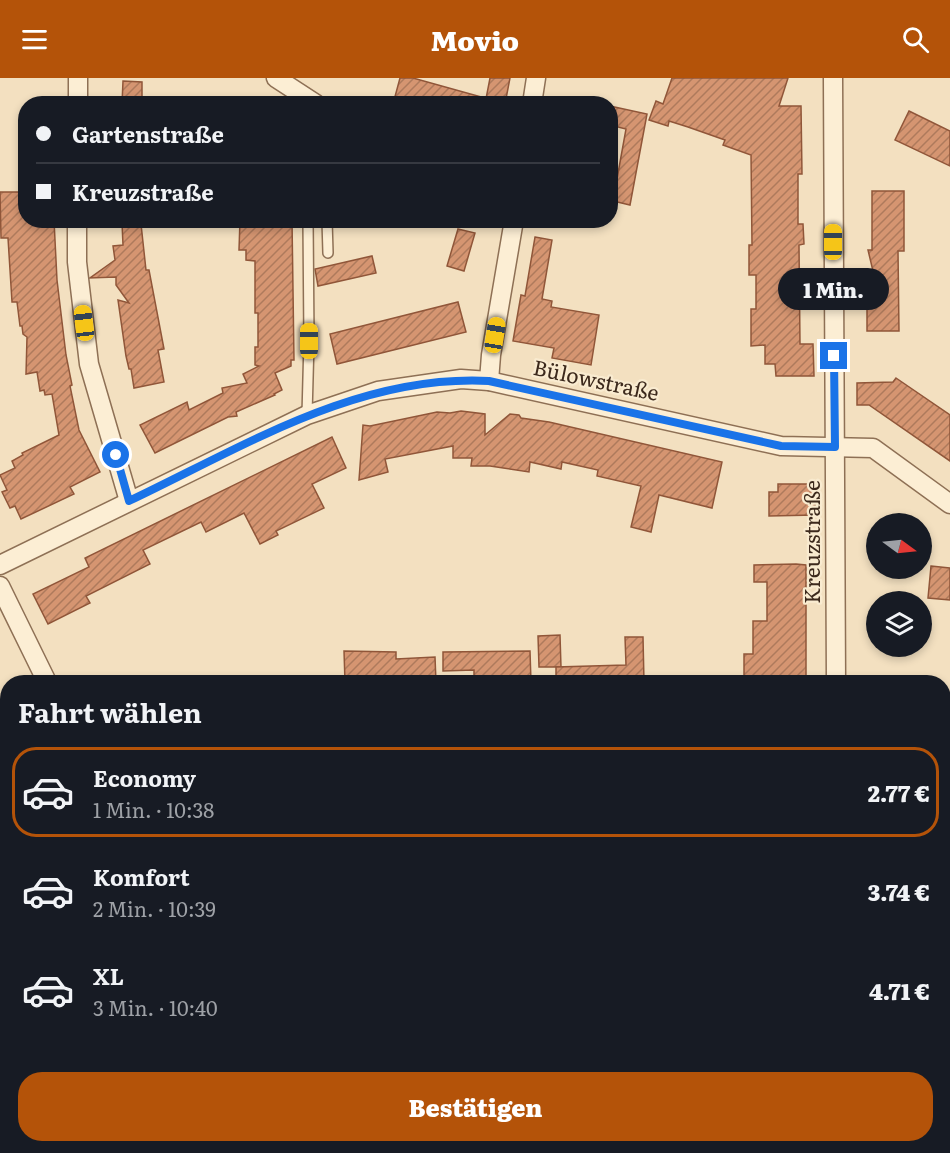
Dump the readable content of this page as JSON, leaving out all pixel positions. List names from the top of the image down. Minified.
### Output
{"streets":{"street":["Bülowstraße","Kreuzstraße"]},"crossings":[["Bülowstraße","Kreuzstraße"]],"north":"right","page":{"header":"Movio","banner":["Gartenstraße","Kreuzstraße"],"bubble":"1 Min.","heading":"Fahrt wählen","list":[{"name":"Economy","note":"1 Min. · 10:38","value":"2.77 €"},{"name":"Komfort","note":"2 Min. · 10:39","value":"3.74 €"},{"name":"XL","note":"3 Min. · 10:40","value":"4.71 €"}],"buttons":"Bestätigen"}}
